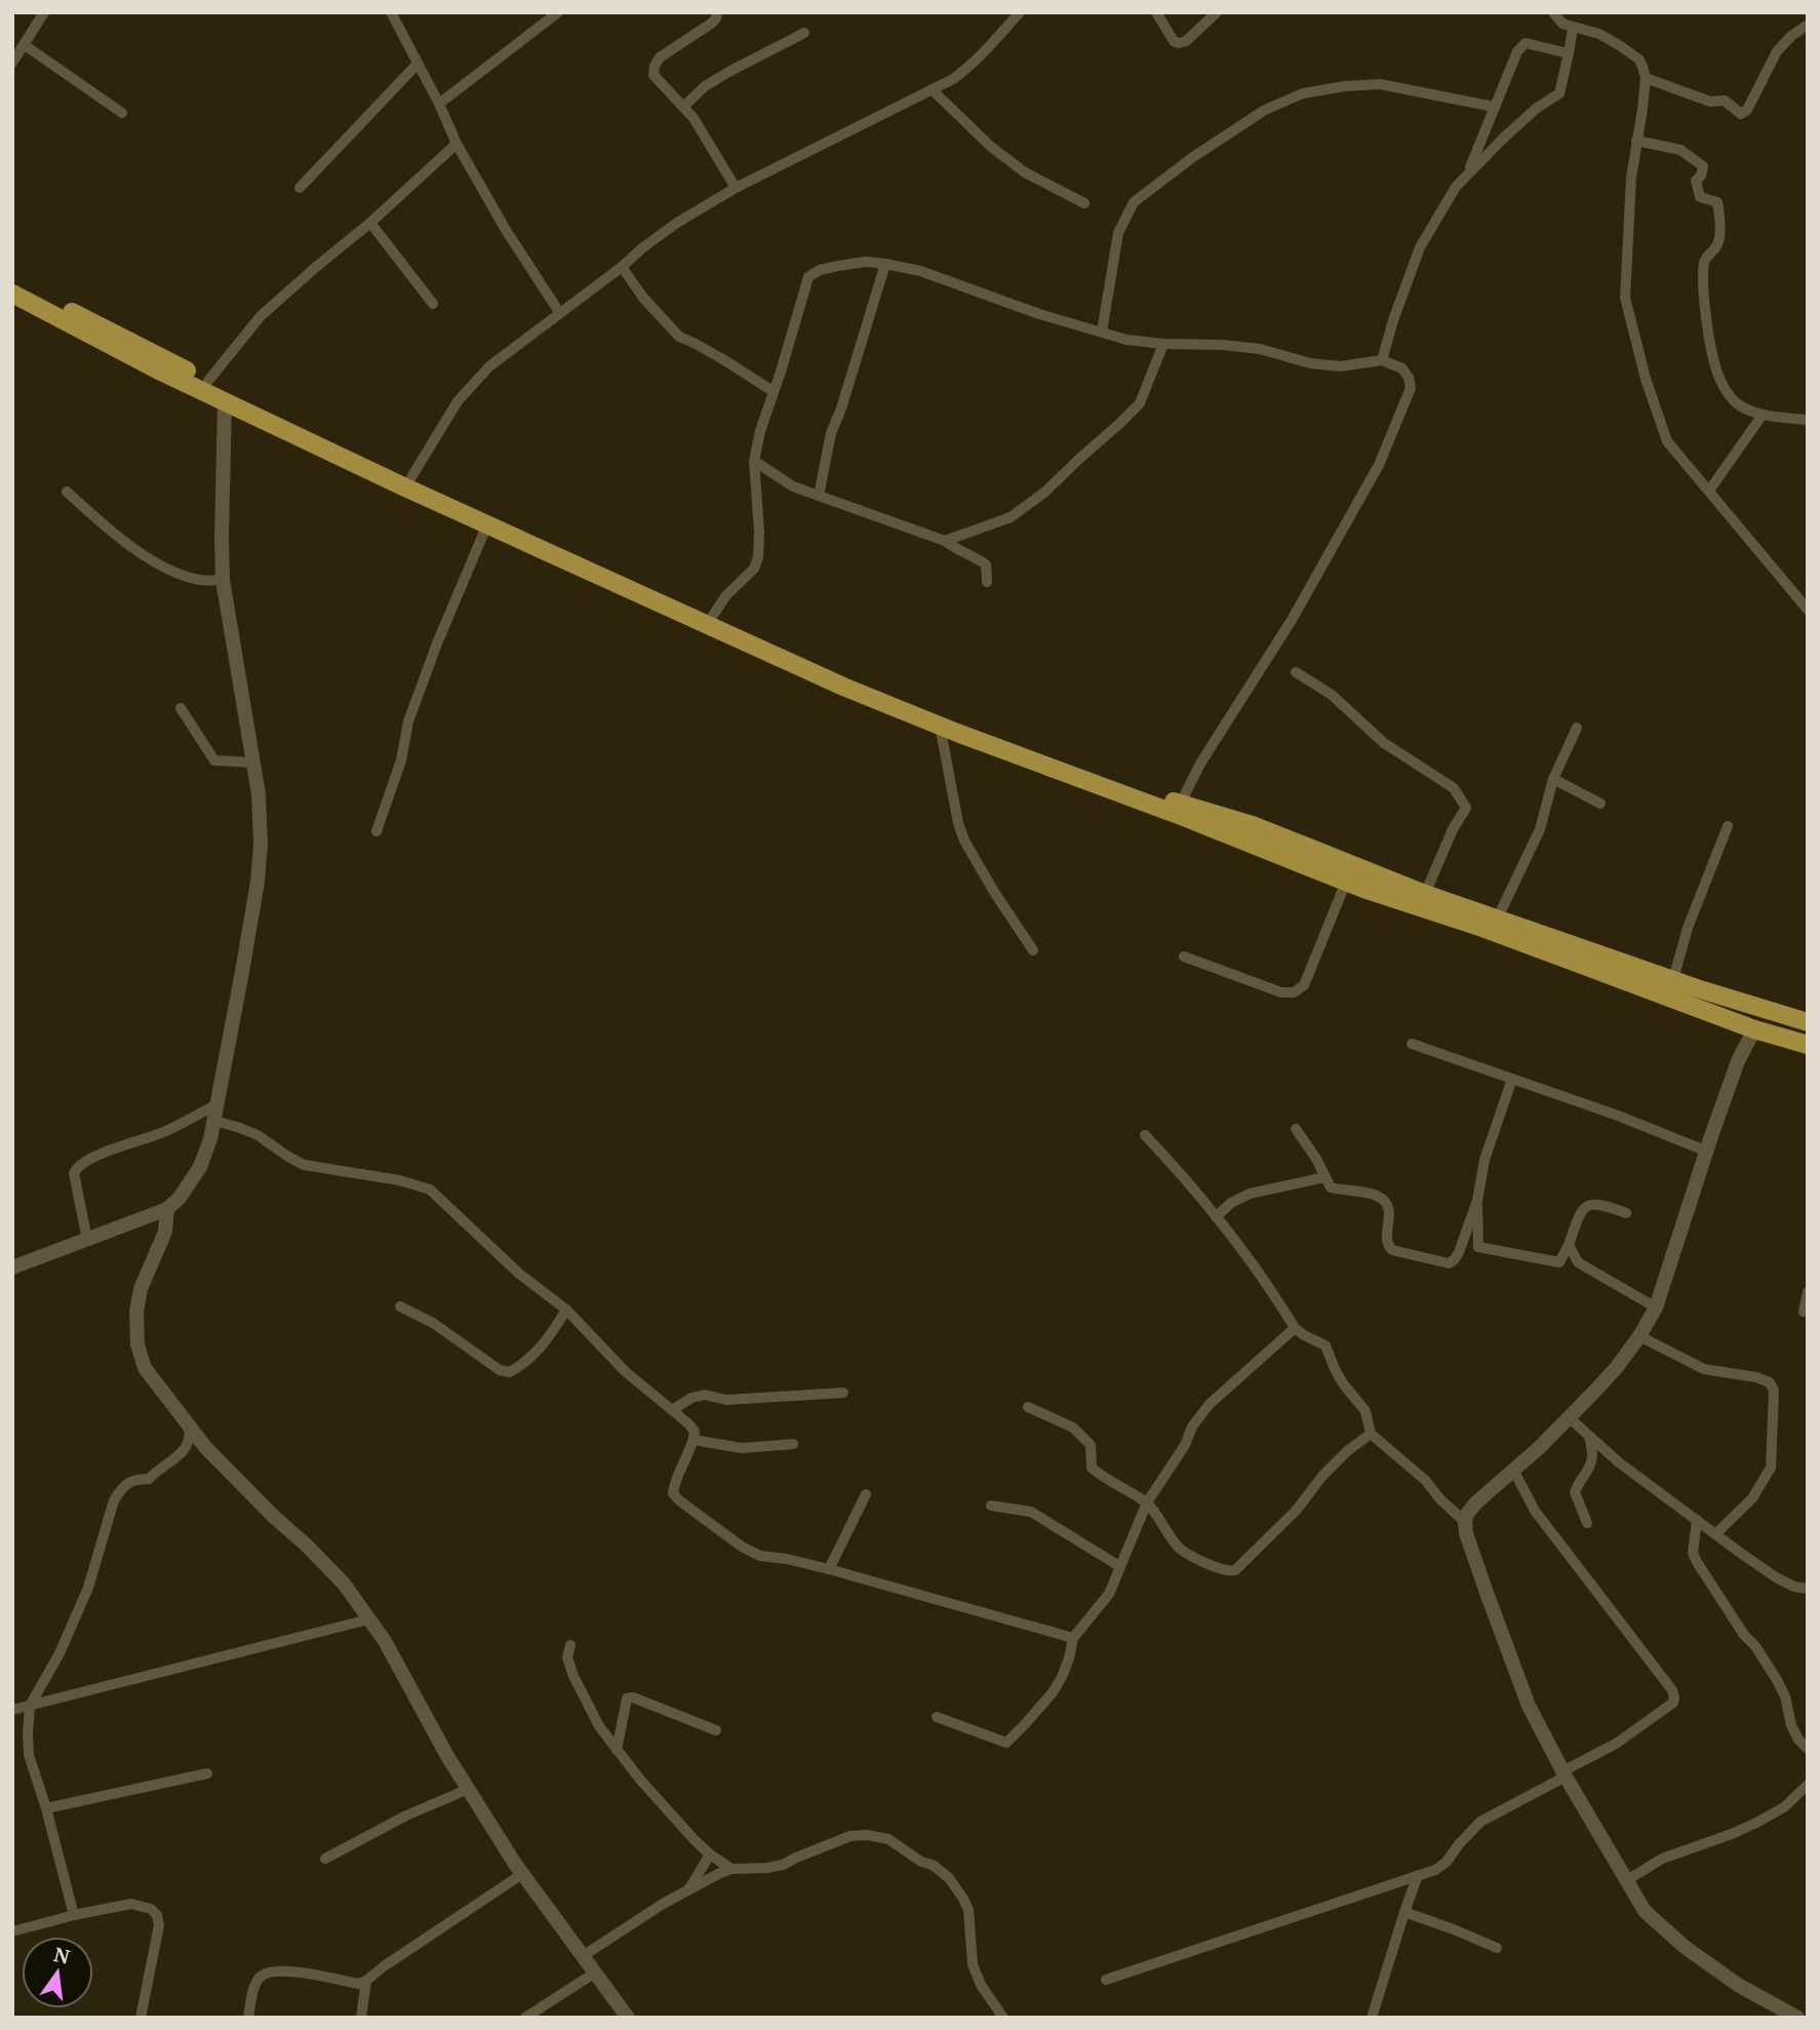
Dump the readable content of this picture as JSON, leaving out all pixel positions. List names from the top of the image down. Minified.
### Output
{"north":"top"}
